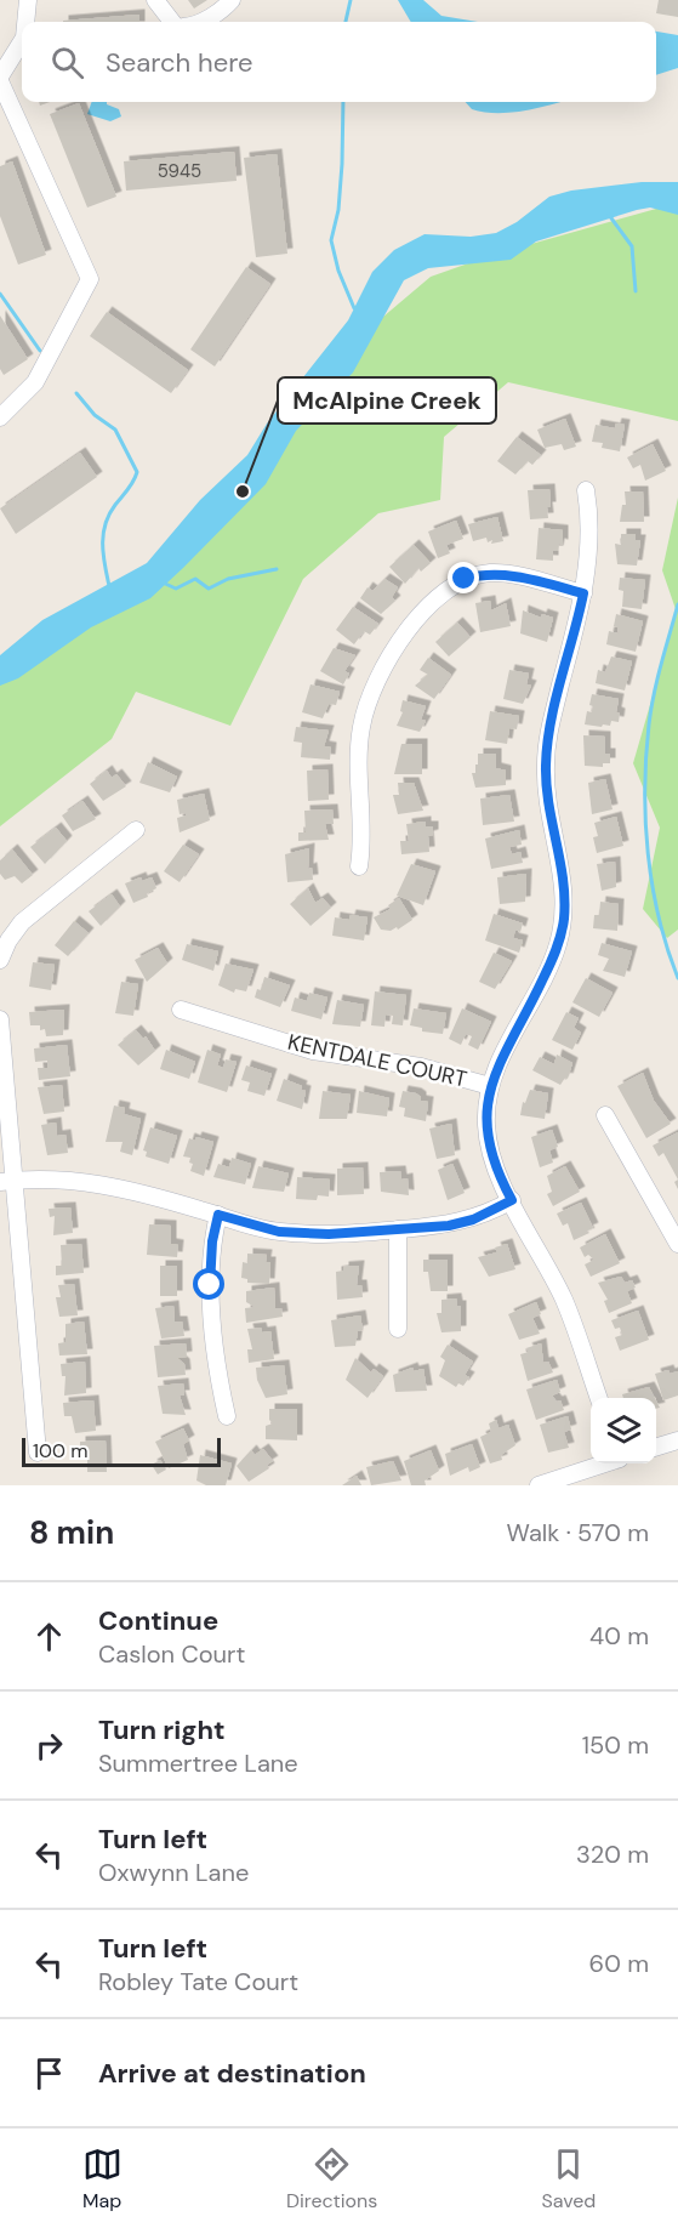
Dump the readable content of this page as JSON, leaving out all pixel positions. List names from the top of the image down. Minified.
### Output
{"streets":{"street":["KENTDALE COURT"]},"places":["McAlpine Creek"],"house_numbers":["5945"],"scale_bar":"100 m","page":{"search":"Search here","scale":"100 m","heading":["8 min","Walk · 570 m"],"list":[["Continue","Caslon Court","40 m"],["Turn right","Summertree Lane","150 m"],["Turn left","Oxwynn Lane","320 m"],["Turn left","Robley Tate Court","60 m"],"Arrive at destination"],"nav":["Map","Directions","Saved"]}}
